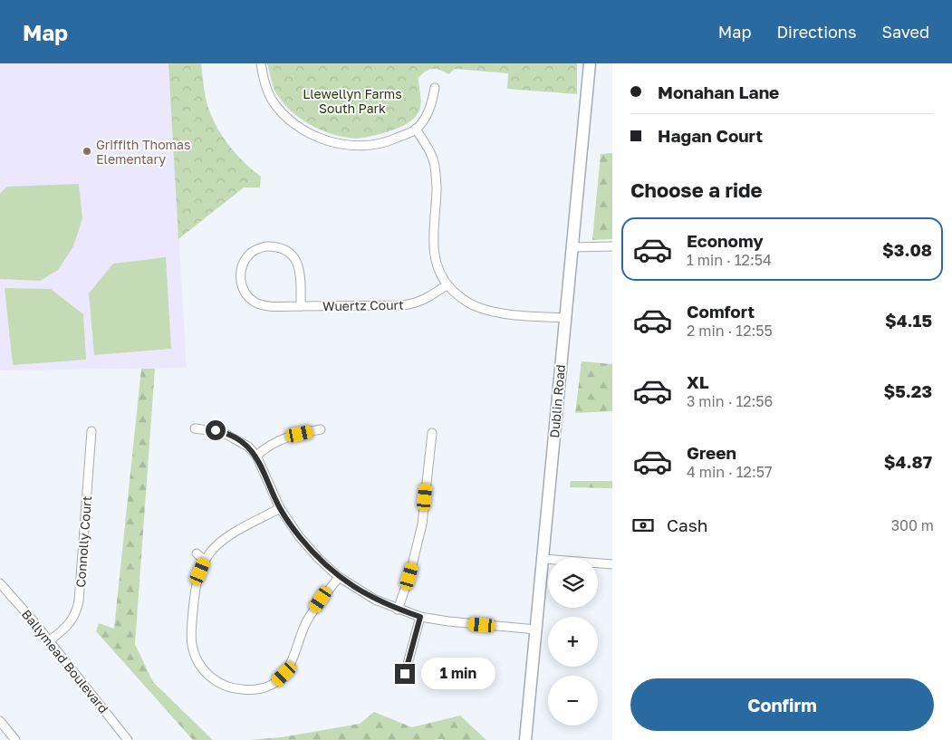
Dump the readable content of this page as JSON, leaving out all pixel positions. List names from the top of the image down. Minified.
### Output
{"streets":{"main road":["Dublin Road"],"street":["Wuertz Court","Connolly Court","Ballymead Boulevard"]},"crossings":[["Connolly Court","Ballymead Boulevard"]],"parks":["Llewellyn Farms South Park"],"places":["Griffith Thomas Elementary"],"page":{"header":"Map","nav":["Map","Directions","Saved"],"banner":["Monahan Lane","Hagan Court"],"heading":"Choose a ride","list":[{"name":"Economy","note":"1 min · 12:54","value":"$3.08"},{"name":"Comfort","note":"2 min · 12:55","value":"$4.15"},{"name":"XL","note":"3 min · 12:56","value":"$5.23"},{"name":"Green","note":"4 min · 12:57","value":"$4.87"}],"pay":["Cash","300 m"],"map_buttons":["+","−"],"bubble":"1 min","buttons":"Confirm"}}
